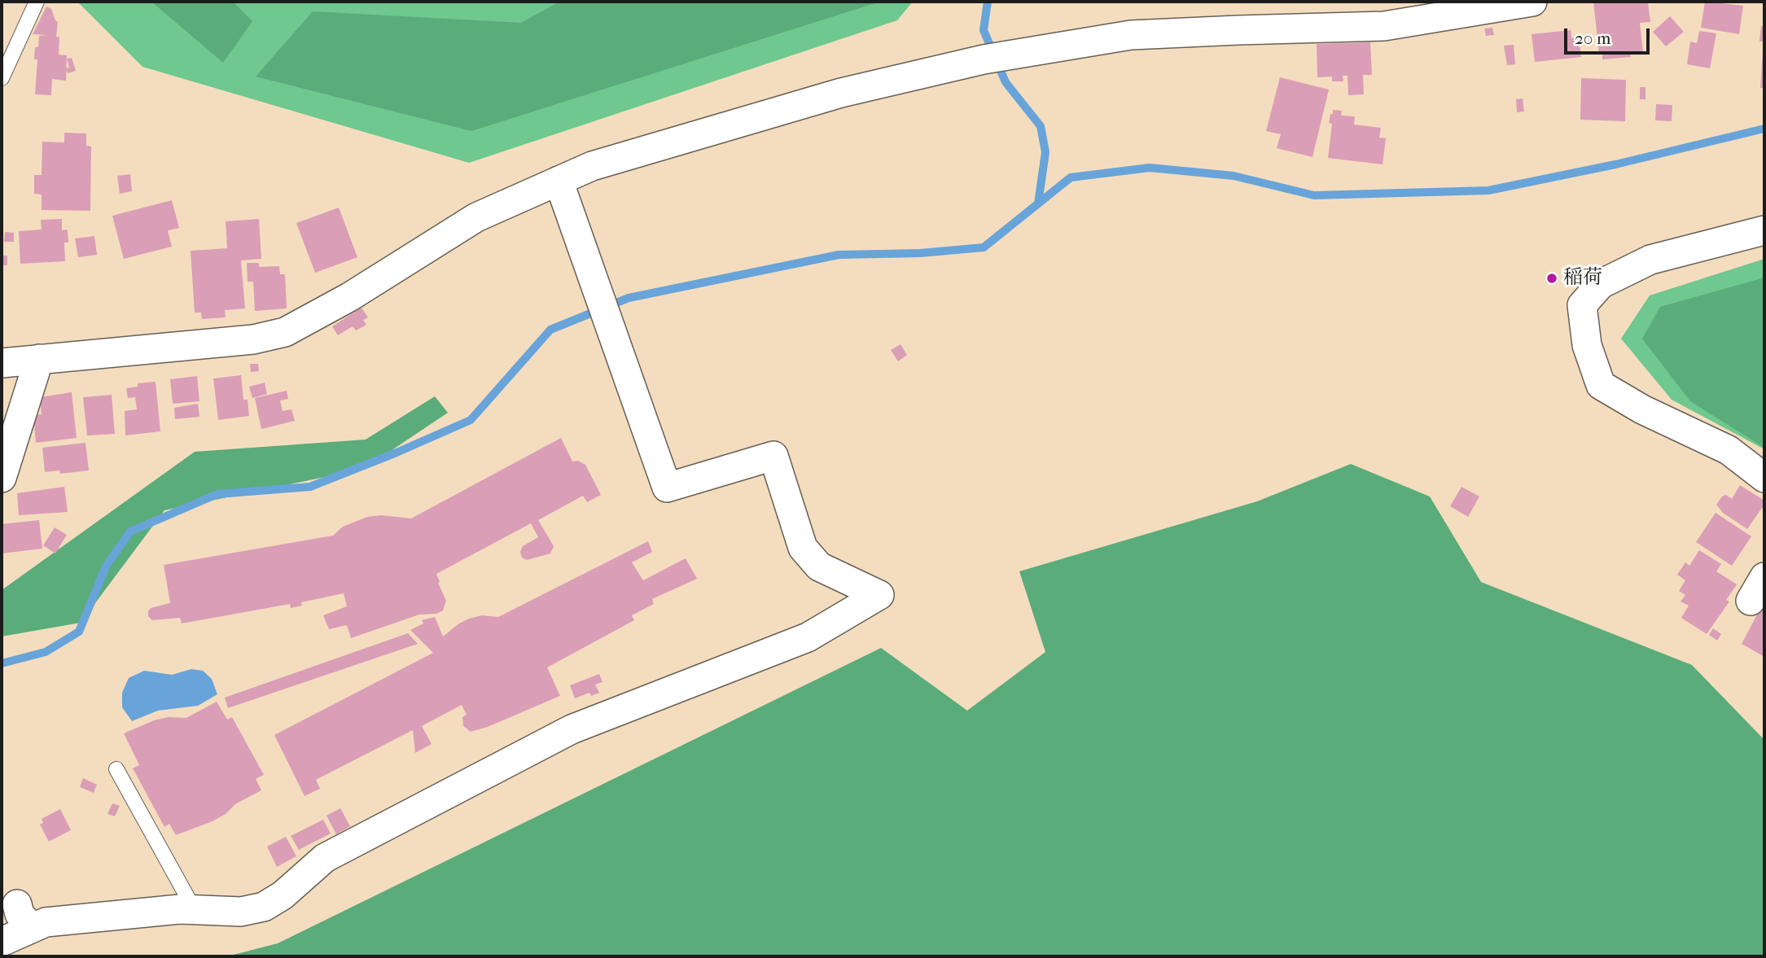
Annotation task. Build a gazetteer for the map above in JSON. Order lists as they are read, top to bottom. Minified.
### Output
{"places":["稲荷"],"scale_bar":"20 m"}
